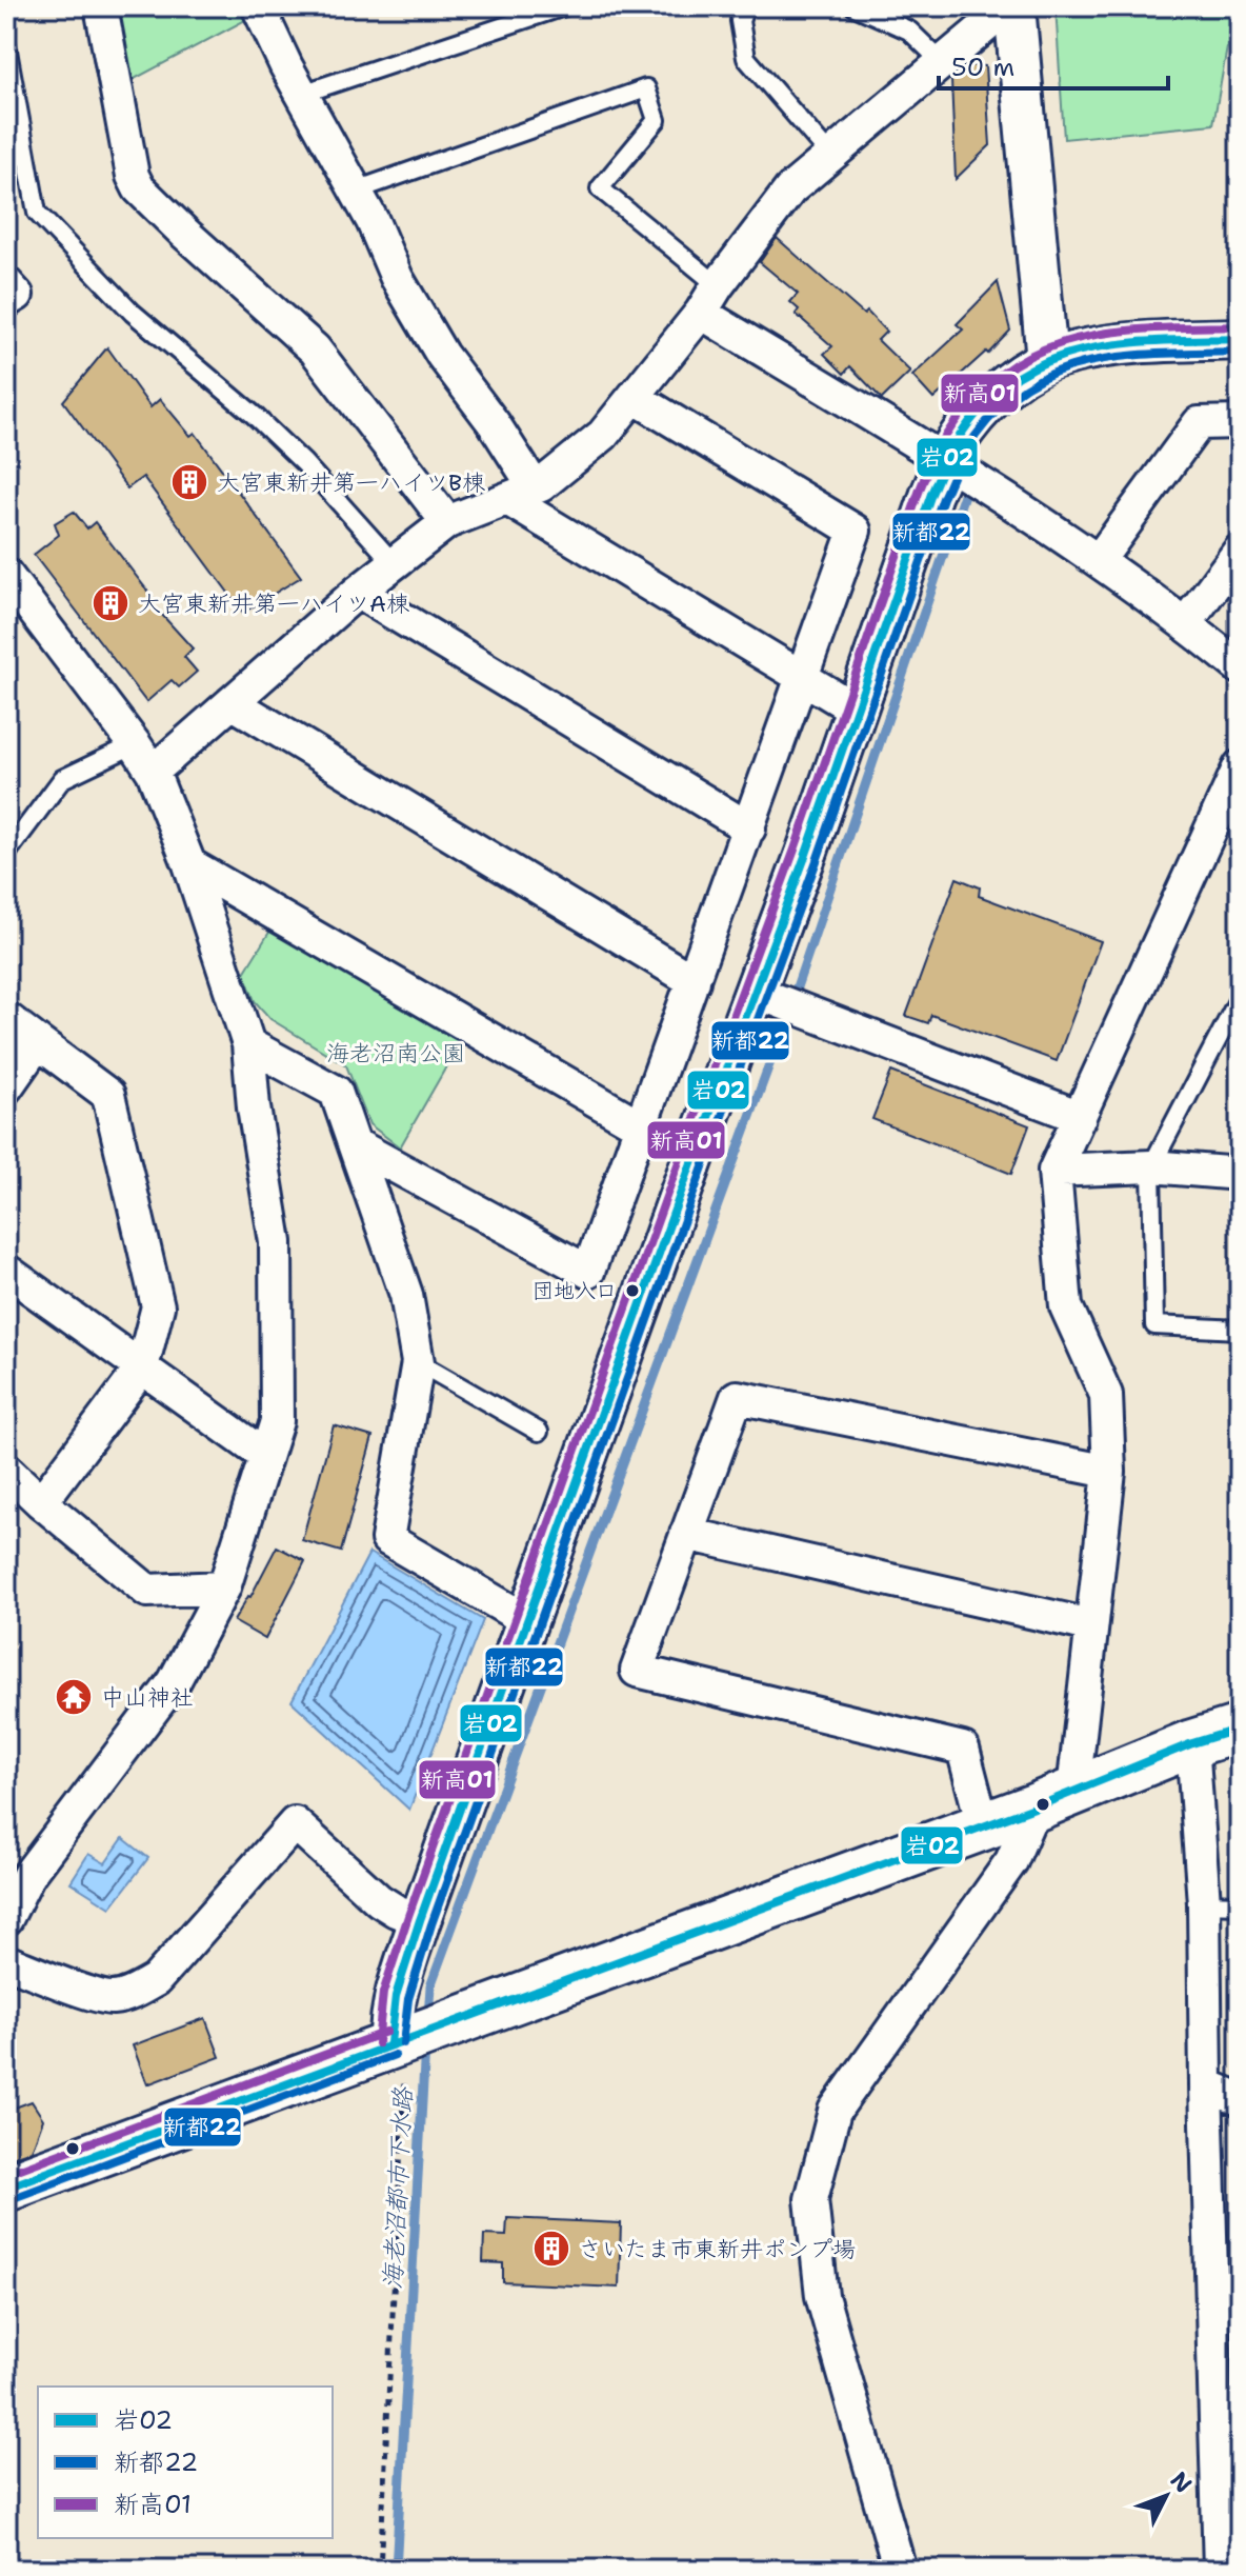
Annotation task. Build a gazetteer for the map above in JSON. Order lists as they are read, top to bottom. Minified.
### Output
{"water":["海老沼都市下水路"],"parks":["海老沼南公園"],"places":{"building":["大宮東新井第一ハイツB棟","大宮東新井第一ハイツA棟","さいたま市東新井ポンプ場"],"other":["団地入口"],"temple":["中山神社"]},"lines":["transit line 新高01","transit line 岩02","transit line 新都22"],"legend":["岩02","新都22","新高01"],"scale_bar":"50 m","north":"top right"}
